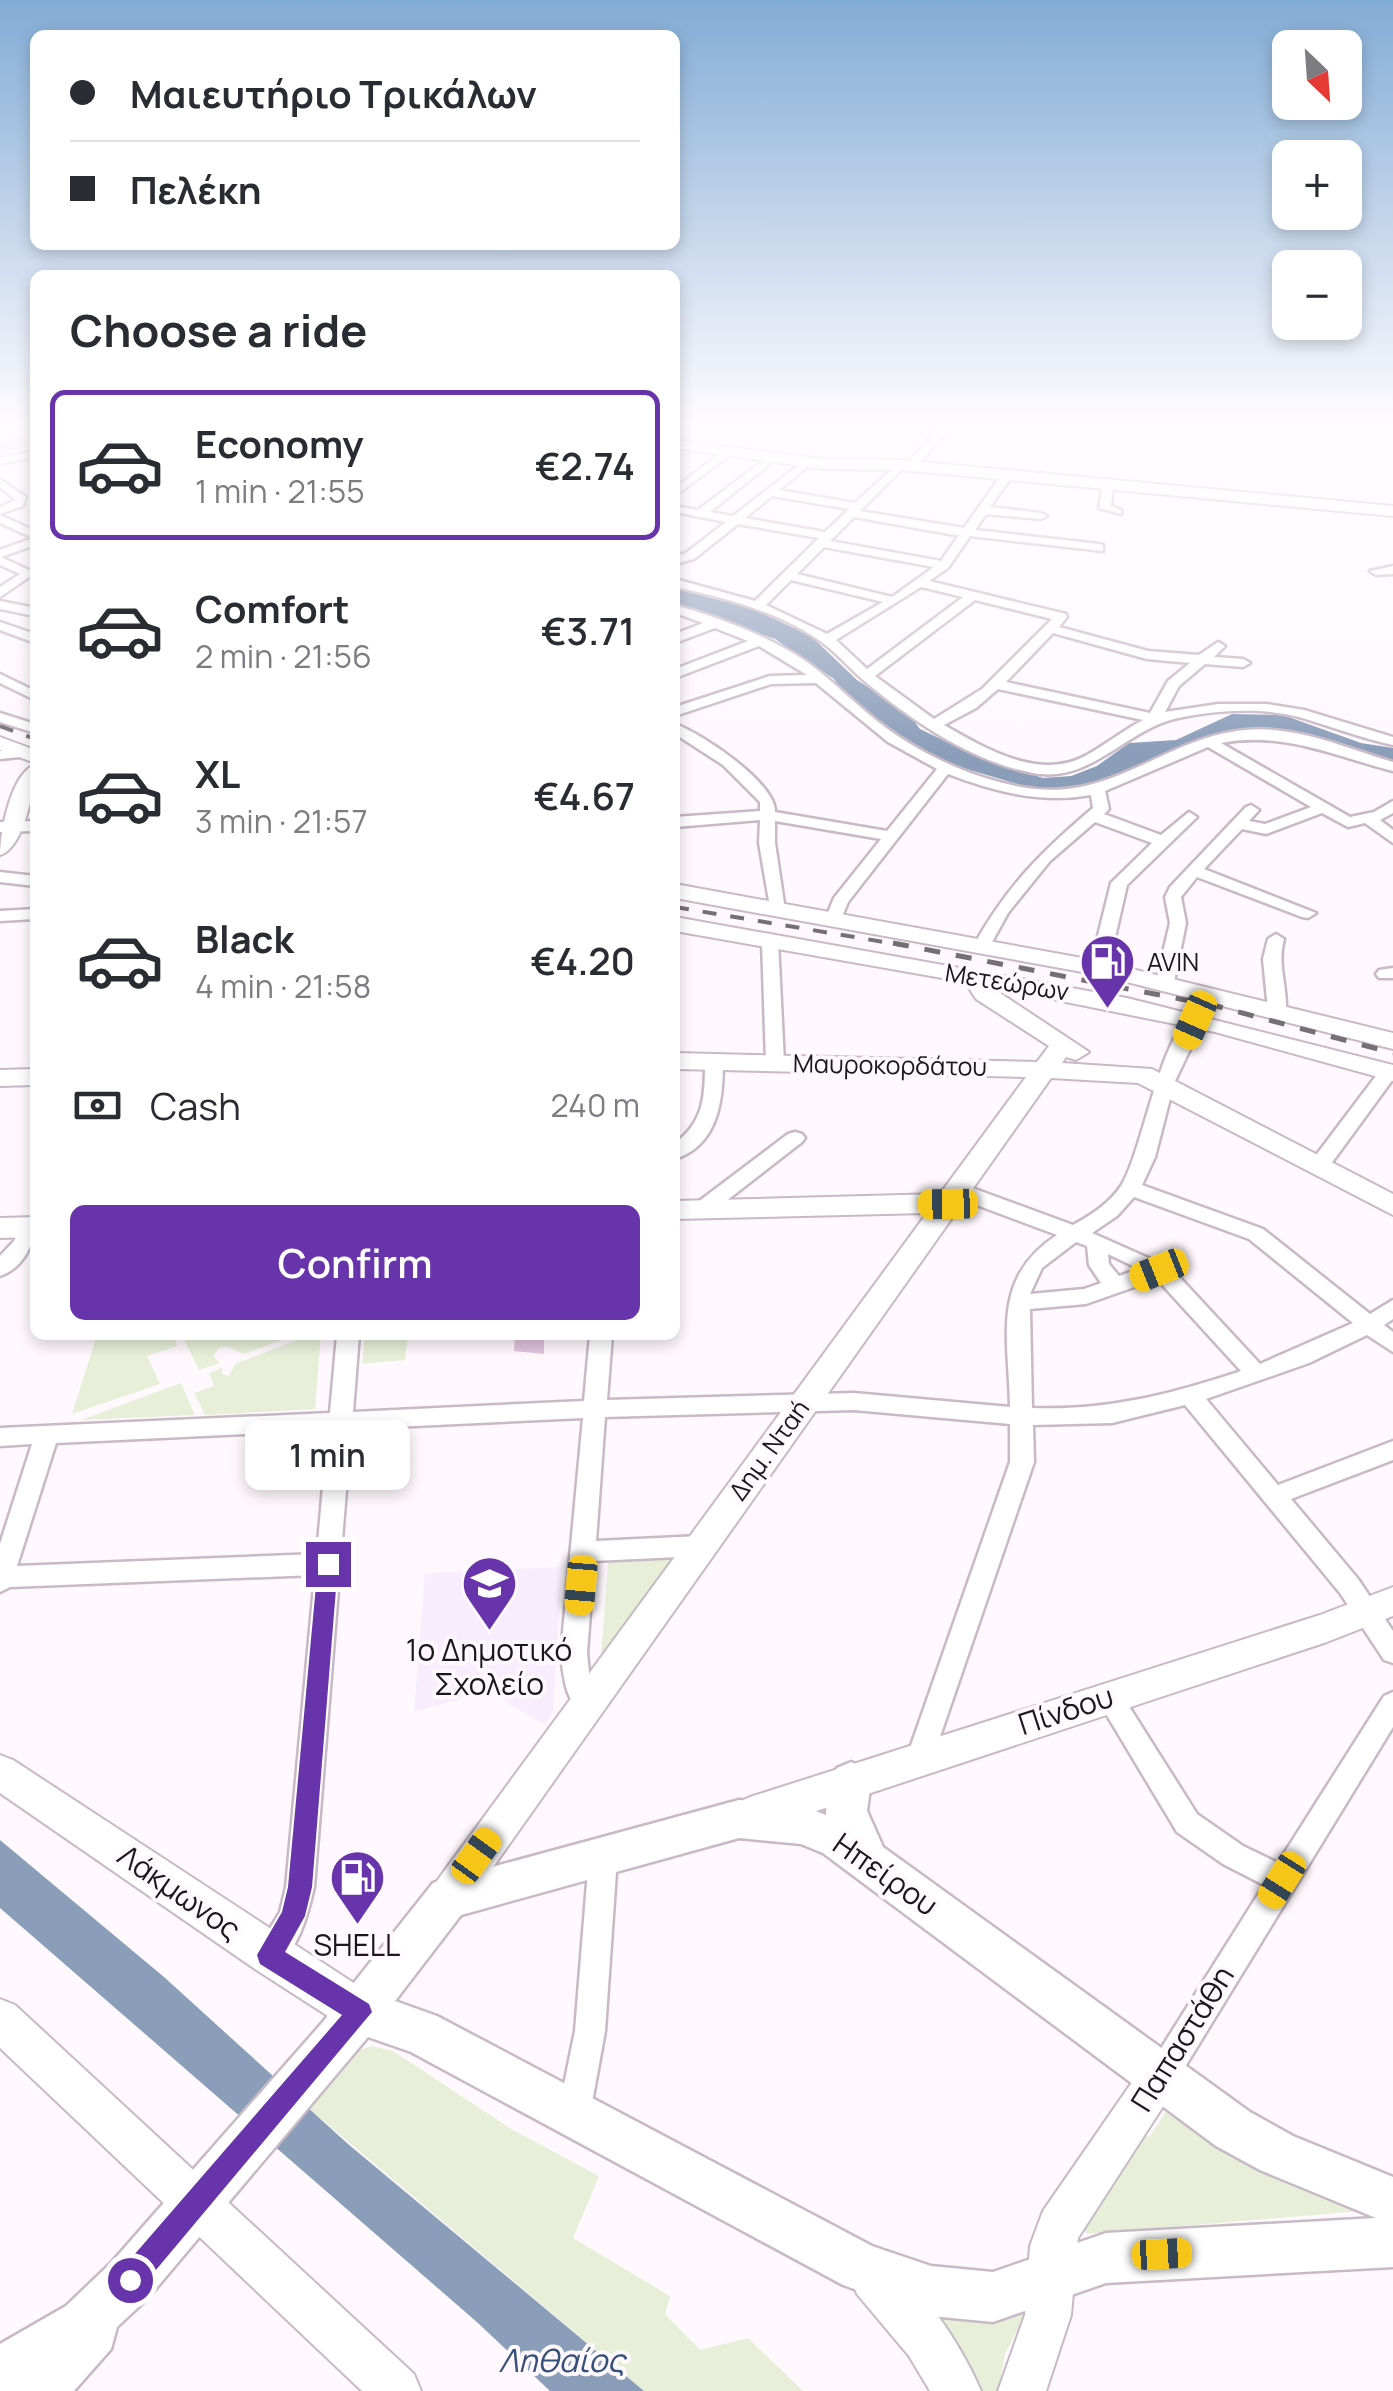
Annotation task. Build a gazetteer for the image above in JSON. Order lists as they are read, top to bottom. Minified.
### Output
{"streets":{"main road":["Ηπείρου"],"street":["Μετεώρων","Μαυροκορδάτου","Δημ. Νταή","Πίνδου","Λάκμωνος","Παπαστάθη"]},"crossings":[["Μαυροκορδάτου","Δημ. Νταή"],["Δημ. Νταή","Ηπείρου"],["Πίνδου","Ηπείρου"],["Ηπείρου","Λάκμωνος"],["Ηπείρου","Παπαστάθη"]],"water":["Ληθαίος"],"places":{"fuel station":["AVIN","SHELL"],"school or university":["1ο Δημοτικό Σχολείο"]},"north":"bottom right","page":{"map_buttons":["+","−"],"banner":["Μαιευτήριο Τρικάλων","Πελέκη"],"heading":"Choose a ride","list":[{"name":"Economy","note":"1 min · 21:55","value":"€2.74"},{"name":"Comfort","note":"2 min · 21:56","value":"€3.71"},{"name":"XL","note":"3 min · 21:57","value":"€4.67"},{"name":"Black","note":"4 min · 21:58","value":"€4.20"}],"pay":["Cash","240 m"],"buttons":"Confirm","bubble":"1 min"}}
